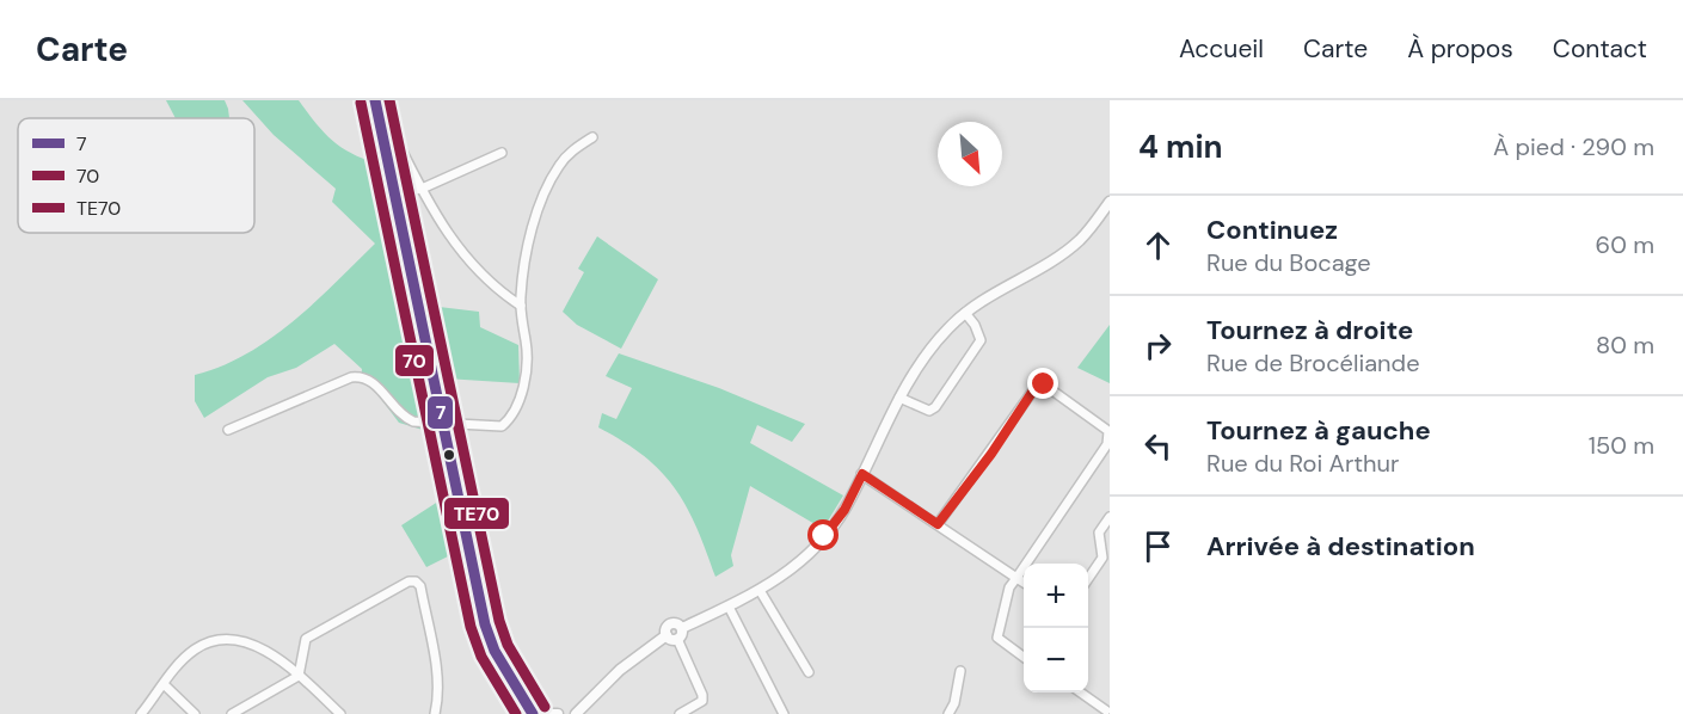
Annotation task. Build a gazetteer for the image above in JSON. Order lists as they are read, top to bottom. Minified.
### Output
{"lines":["transit line 7","transit line TE70","transit line 70"],"legend":["7","70","TE70"],"north":"bottom right","page":{"header":"Carte","nav":["Accueil","Carte","À propos","Contact"],"heading":["4 min","À pied · 290 m"],"list":[["Continuez","Rue du Bocage","60 m"],["Tournez à droite","Rue de Brocéliande","80 m"],["Tournez à gauche","Rue du Roi Arthur","150 m"],"Arrivée à destination"],"map_buttons":["+","−"]}}
